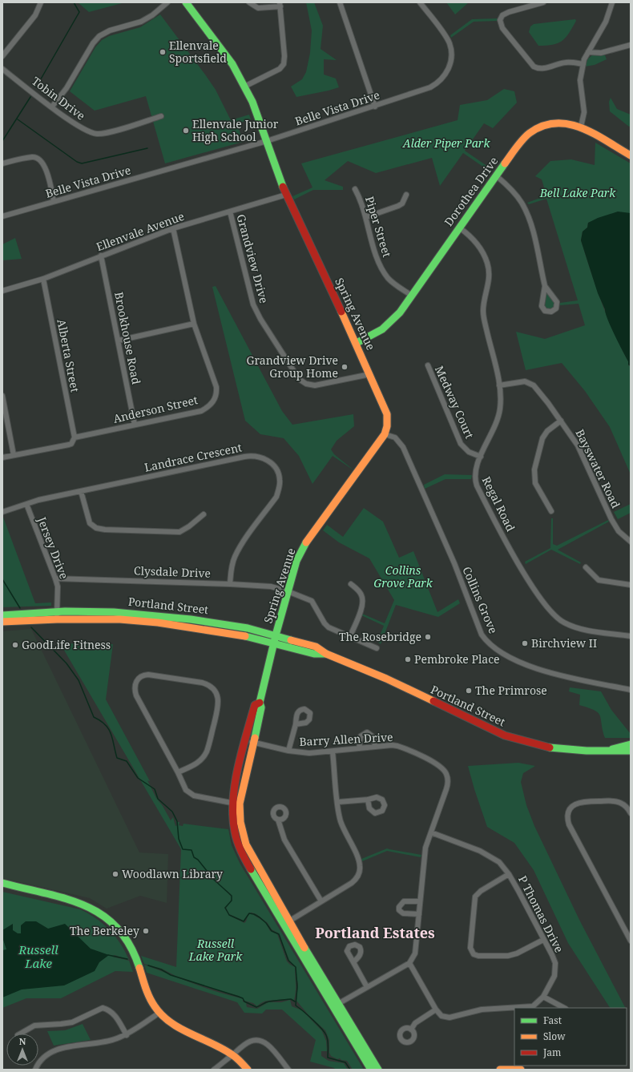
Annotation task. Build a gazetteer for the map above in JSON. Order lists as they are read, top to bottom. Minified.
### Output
{"streets":{"street":["Tobin Drive","Belle Vista Drive","Dorothea Drive","Piper Street","Ellenvale Avenue","Grandview Drive","Spring Avenue","Brookhouse Road","Alberta Street","Medway Court","Anderson Street","Landrace Crescent","Bayswater Road","Regal Road","Jersey Drive","Clysdale Drive","Collins Grove","Portland Street","Barry Allen Drive","P Thomas Drive"]},"crossings":[["Belle Vista Drive","Spring Avenue"],["Dorothea Drive","Piper Street"],["Dorothea Drive","Spring Avenue"],["Dorothea Drive","Regal Road"],["Ellenvale Avenue","Grandview Drive"],["Ellenvale Avenue","Spring Avenue"],["Ellenvale Avenue","Brookhouse Road"],["Ellenvale Avenue","Alberta Street"],["Ellenvale Avenue","Anderson Street"],["Grandview Drive","Spring Avenue"],["Spring Avenue","Clysdale Drive"],["Spring Avenue","Collins Grove"],["Spring Avenue","Portland Street"],["Spring Avenue","Barry Allen Drive"],["Brookhouse Road","Anderson Street"],["Alberta Street","Anderson Street"],["Medway Court","Regal Road"],["Landrace Crescent","Jersey Drive"],["Landrace Crescent","Clysdale Drive"],["Bayswater Road","Regal Road"],["Jersey Drive","Clysdale Drive"],["Jersey Drive","Portland Street"],["Barry Allen Drive","P Thomas Drive"]],"districts":["Portland Estates"],"water":["Russell Lake"],"parks":["Alder Piper Park","Bell Lake Park","Collins Grove Park","Russell Lake Park"],"places":["Ellenvale Sportsfield","Ellenvale Junior High School","Grandview Drive Group Home","The Rosebridge","Birchview II","GoodLife Fitness","Pembroke Place","The Primrose","Woodlawn Library","The Berkeley"],"legend":["Fast","Slow","Jam"],"north":"top"}
